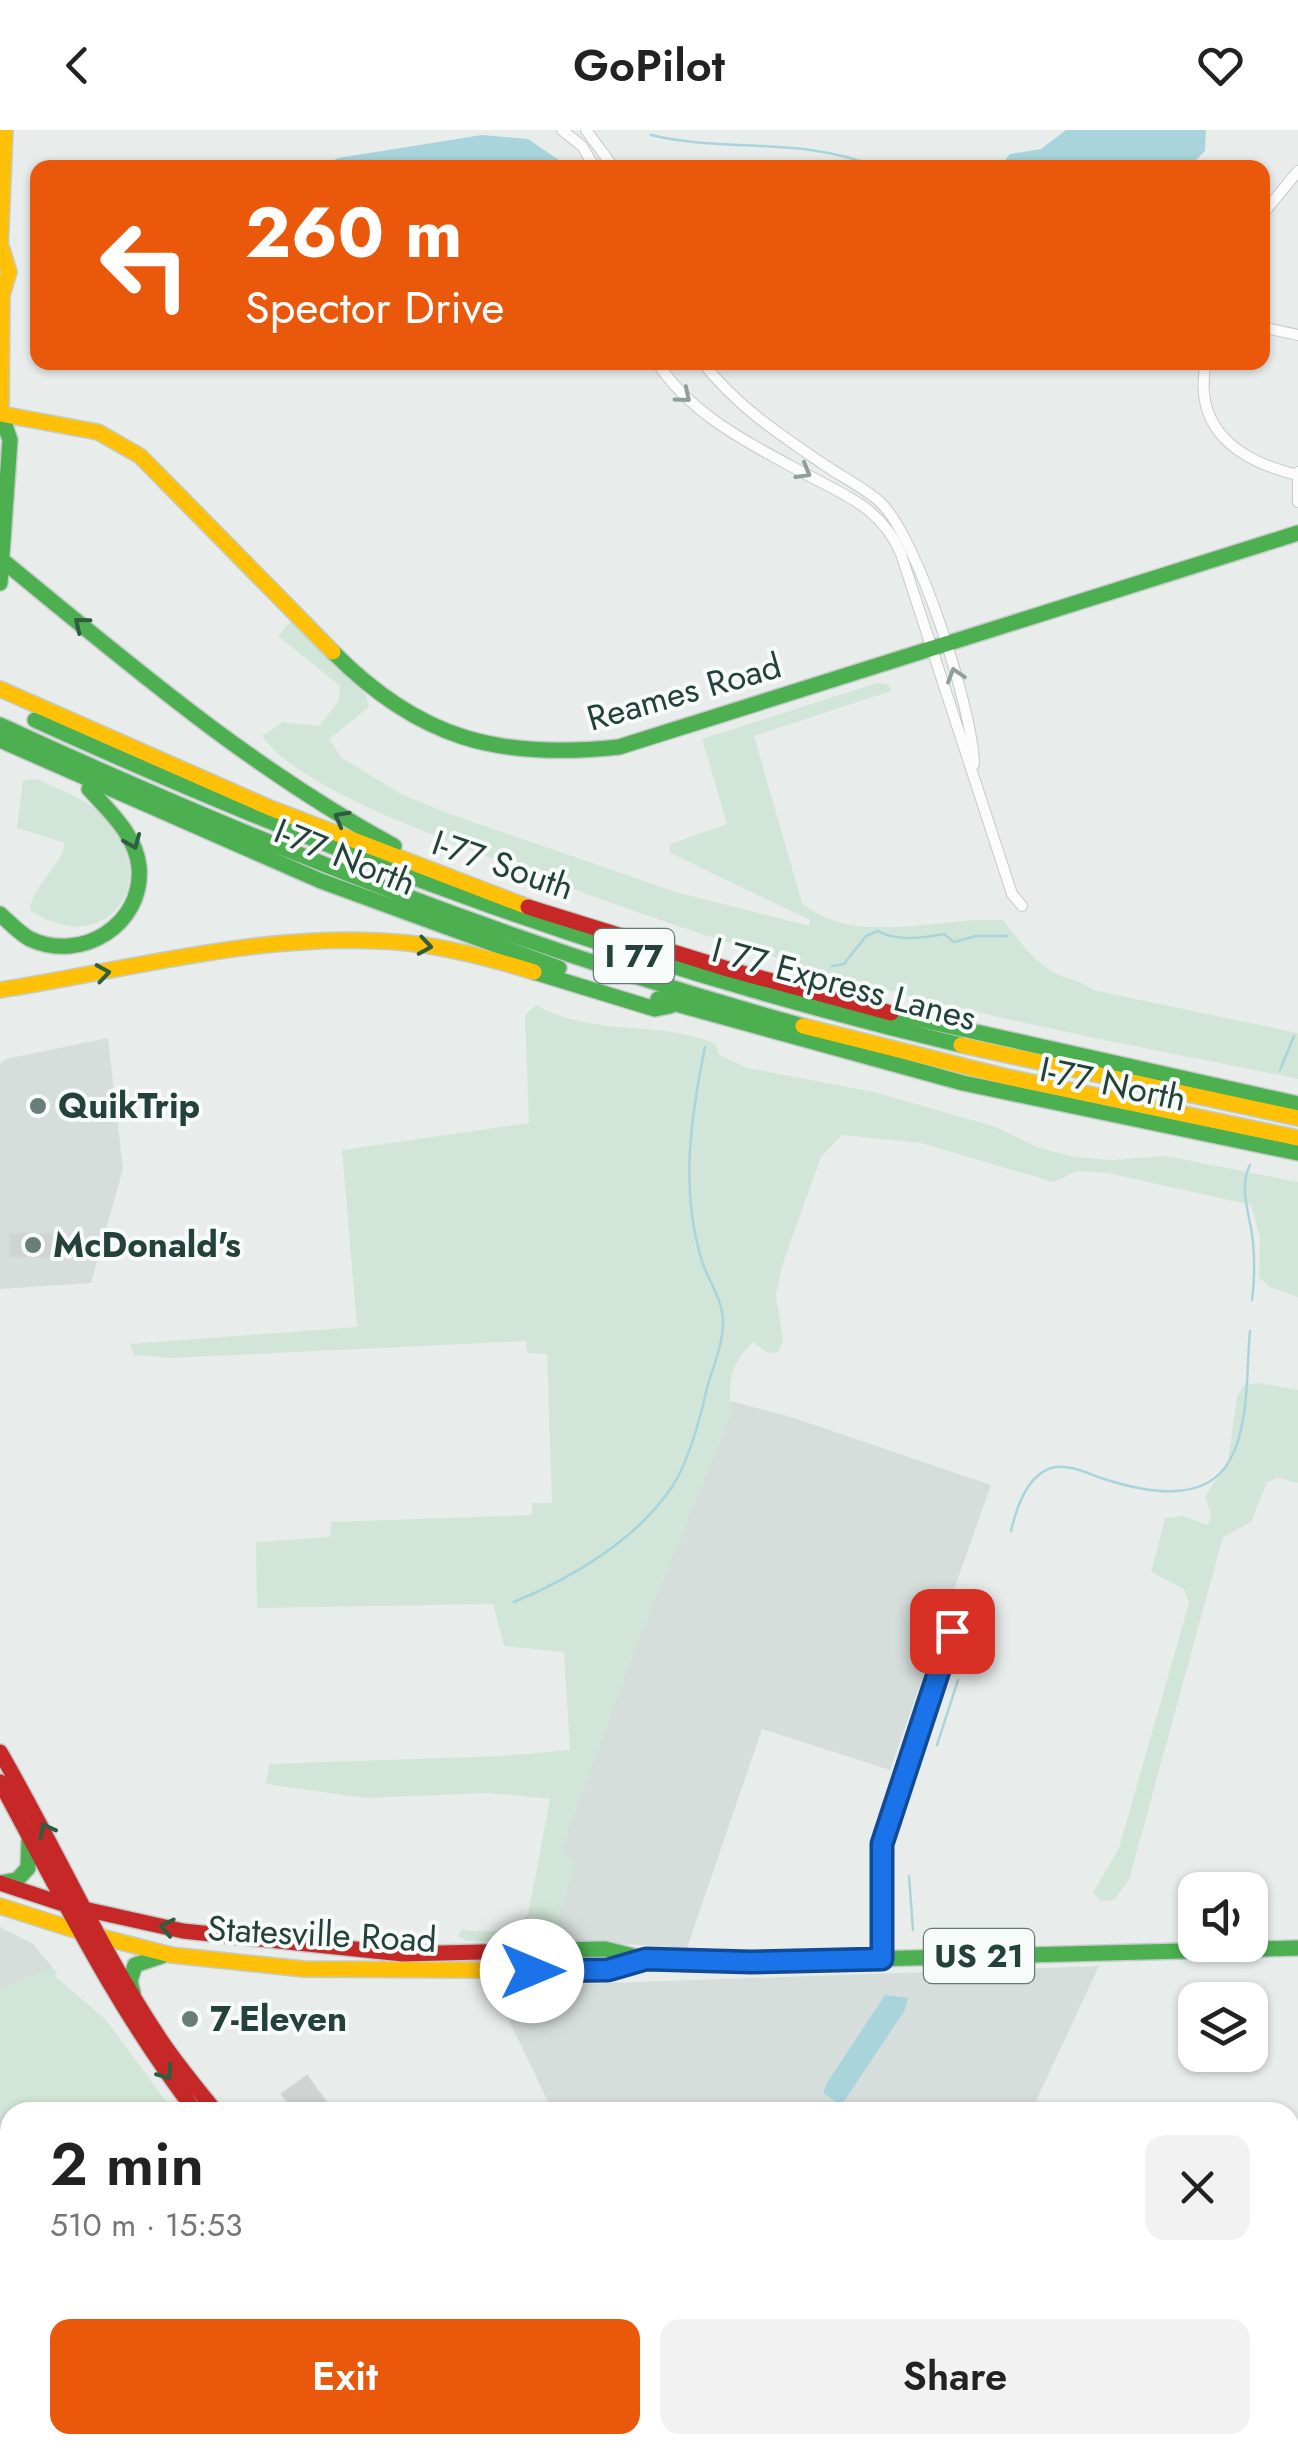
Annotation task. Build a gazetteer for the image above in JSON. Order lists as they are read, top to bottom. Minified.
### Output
{"streets":{"main road":["Reames Road","I-77 North","I-77 South","I 77","I 77 Express Lanes","Statesville Road","US 21"]},"places":["QuikTrip","McDonald's","7-Eleven"],"page":{"header":"GoPilot","turn":["260 m","Spector Drive"],"heading":["2 min","510 m · 15:53"],"buttons":["Exit","Share"]}}
